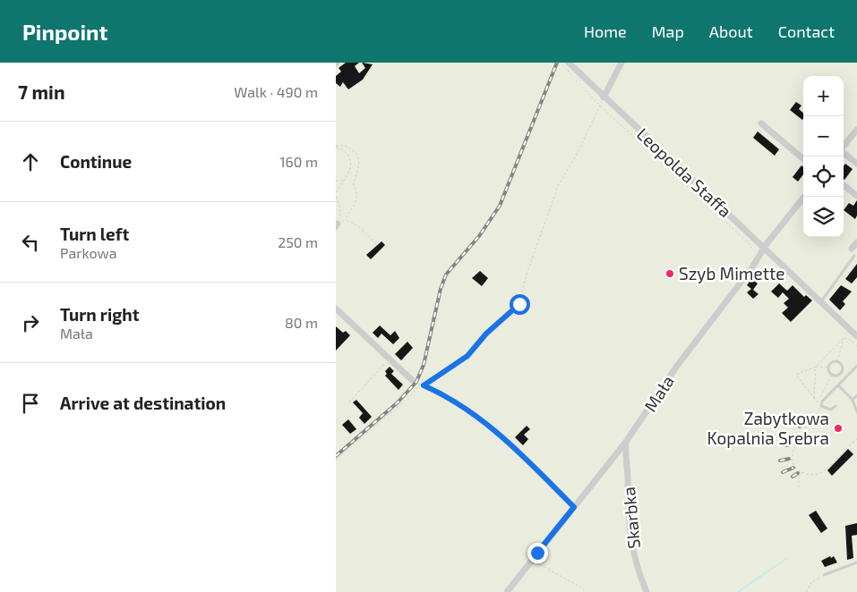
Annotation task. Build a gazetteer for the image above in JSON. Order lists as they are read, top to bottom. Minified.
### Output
{"streets":{"street":["Leopolda Staffa","Mała","Skarbka"]},"crossings":[["Leopolda Staffa","Mała"],["Mała","Skarbka"]],"places":["Szyb Mimette","Zabytkowa Kopalnia Srebra"],"page":{"header":"Pinpoint","nav":["Home","Map","About","Contact"],"heading":["7 min","Walk · 490 m"],"map_buttons":["+","−"],"list":[["Continue","160 m"],["Turn left","Parkowa","250 m"],["Turn right","Mała","80 m"],"Arrive at destination"]}}
